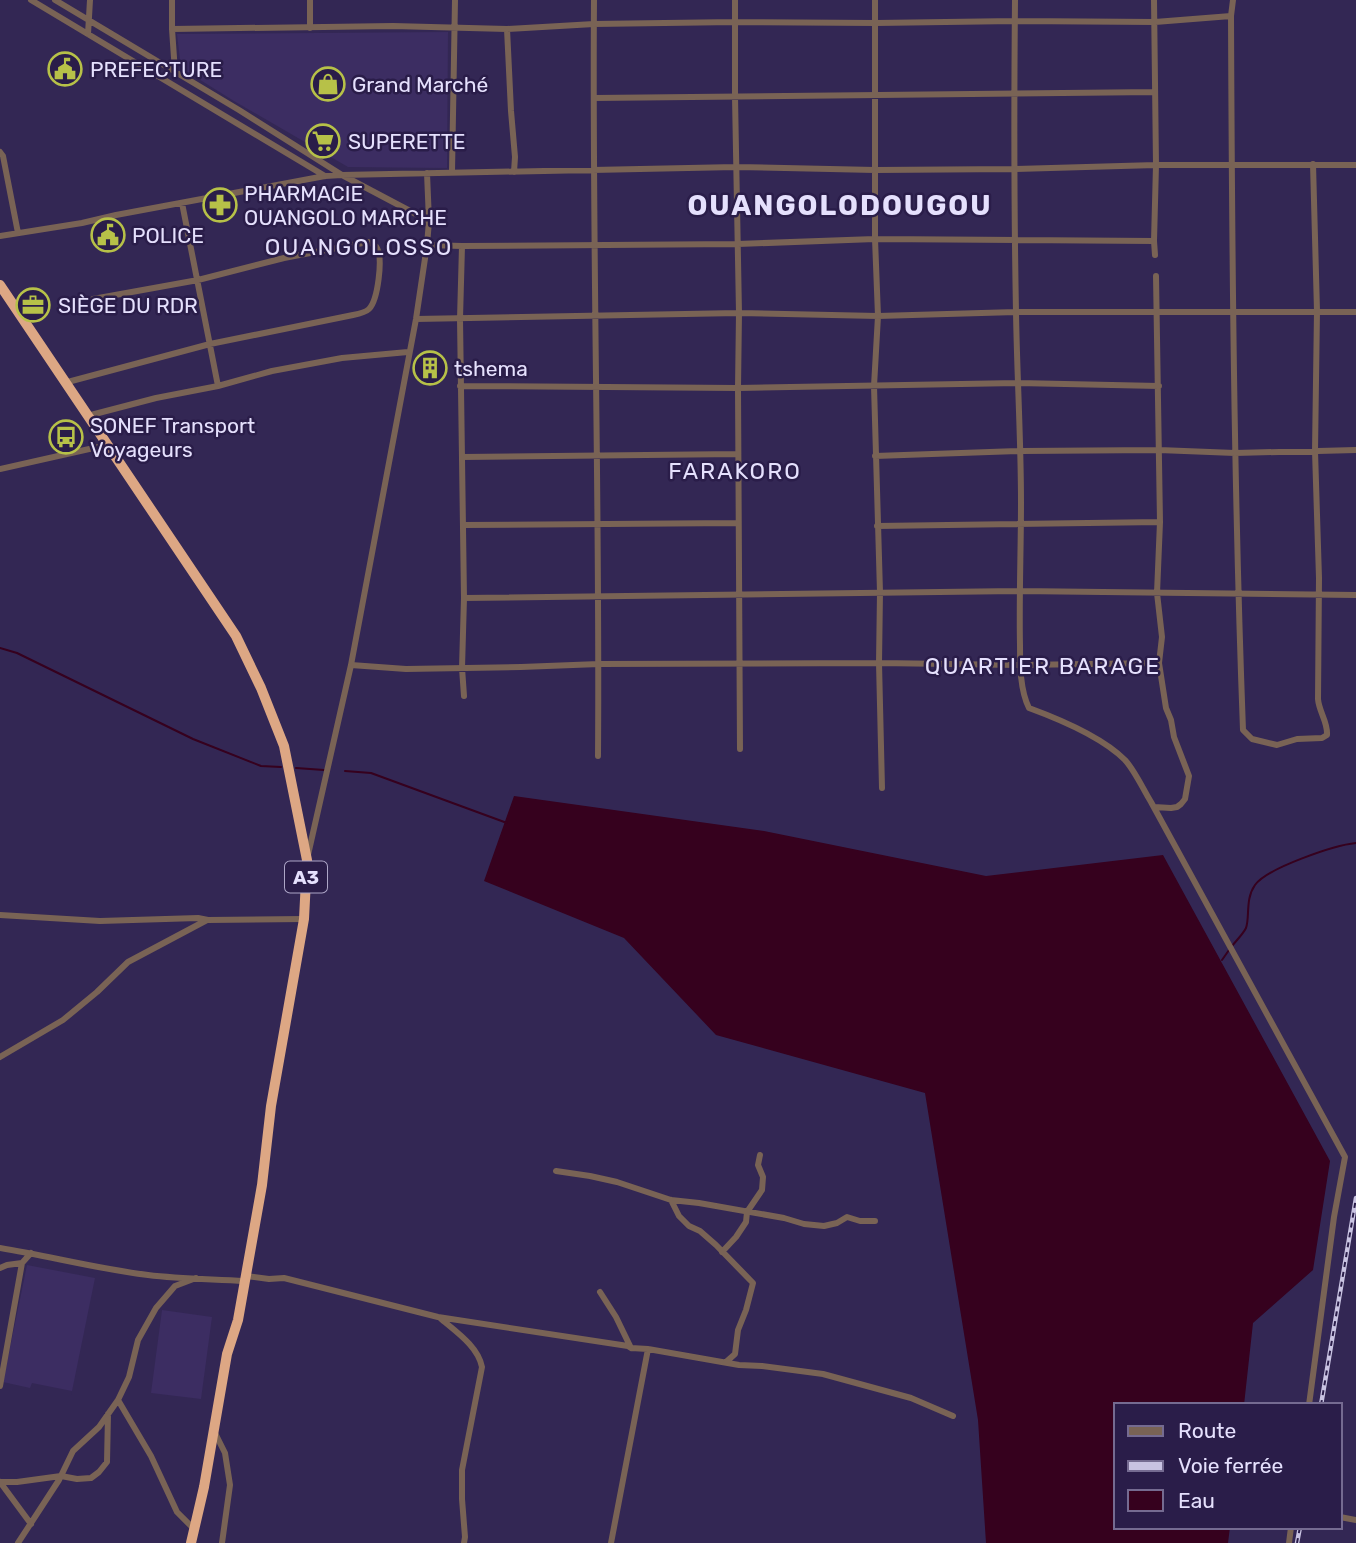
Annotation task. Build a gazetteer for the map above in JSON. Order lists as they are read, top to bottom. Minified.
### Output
{"streets":{"highway":["A3"]},"districts":["OUANGOLODOUGOU","OUANGOLOSSO","FARAKORO","QUARTIER BARAGE"],"places":{"public building":["PREFECTURE","POLICE"],"shop":["Grand Marché"],"supermarket":["SUPERETTE"],"pharmacy":["PHARMACIE OUANGOLO MARCHE"],"office":["SIÈGE DU RDR"],"building":["tshema"],"bus stop":["SONEF Transport Voyageurs"]},"legend":["Route","Voie ferrée","Eau"]}
